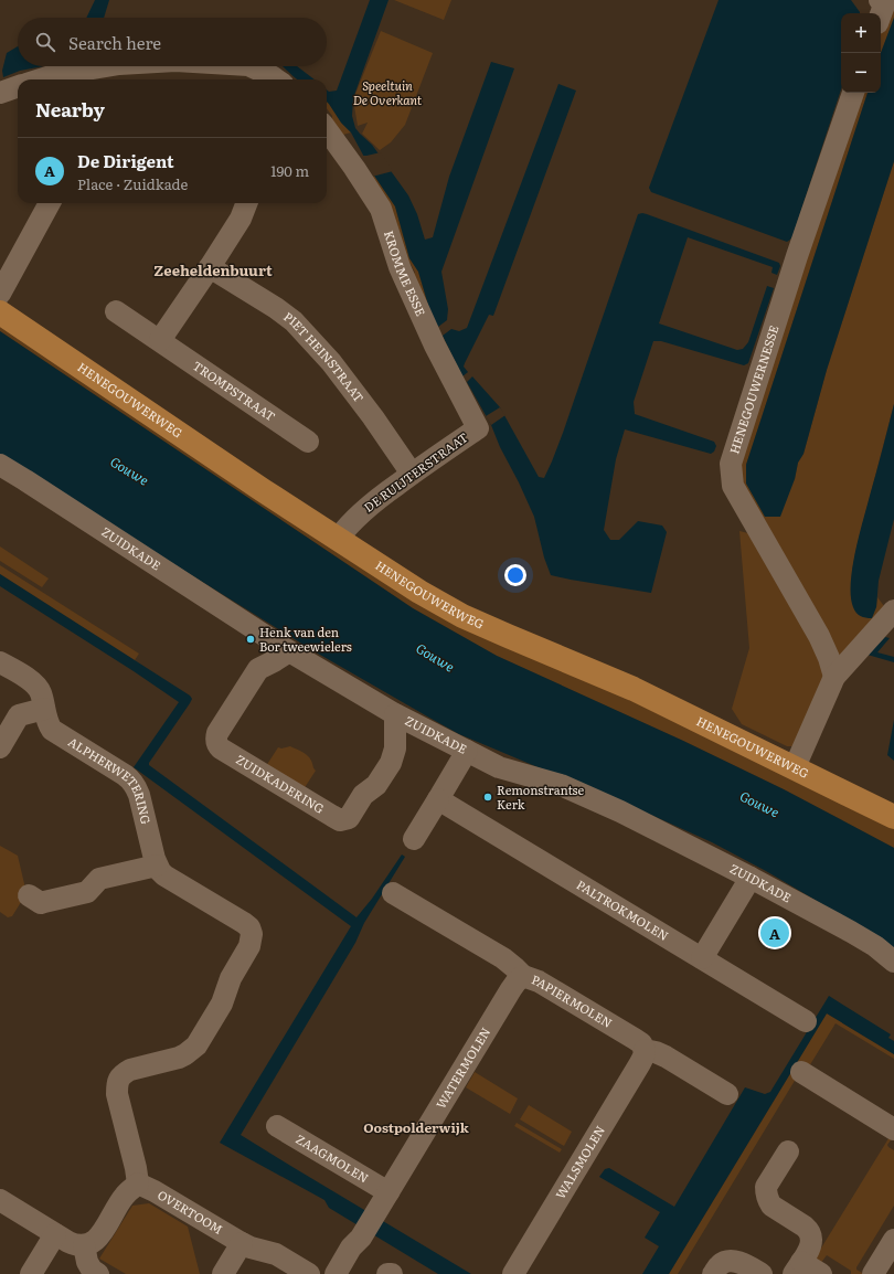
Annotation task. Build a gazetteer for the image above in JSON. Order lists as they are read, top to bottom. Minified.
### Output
{"streets":{"main road":["HENEGOUWERWEG"],"street":["KROMME ESSE","PIET HEINSTRAAT","HENEGOUWERNESSE","TROMPSTRAAT","DE RUIJTERSTRAAT","ZUIDKADE","ALPHERWETERING","ZUIDKADERING","PALTROKMOLEN","PAPIERMOLEN","WATERMOLEN","ZAAGMOLEN","WALSMOLEN","OVERTOOM"]},"crossings":[["KROMME ESSE","DE RUIJTERSTRAAT"],["PIET HEINSTRAAT","DE RUIJTERSTRAAT"],["HENEGOUWERWEG","DE RUIJTERSTRAAT"],["ZUIDKADE","ZUIDKADERING"],["PAPIERMOLEN","WATERMOLEN"],["PAPIERMOLEN","WALSMOLEN"],["WATERMOLEN","ZAAGMOLEN"]],"districts":["Zeeheldenbuurt","Oostpolderwijk"],"water":["Gouwe"],"parks":["Speeltuin De Overkant"],"places":["Henk van den Bor tweewielers","Remonstrantse Kerk"],"page":{"map_buttons":["+","−"],"search":"Search here","heading":"Nearby","list":[{"mark":"A","name":"De Dirigent","note":"Place · Zuidkade","value":"190 m"}],"pins":"A"}}
